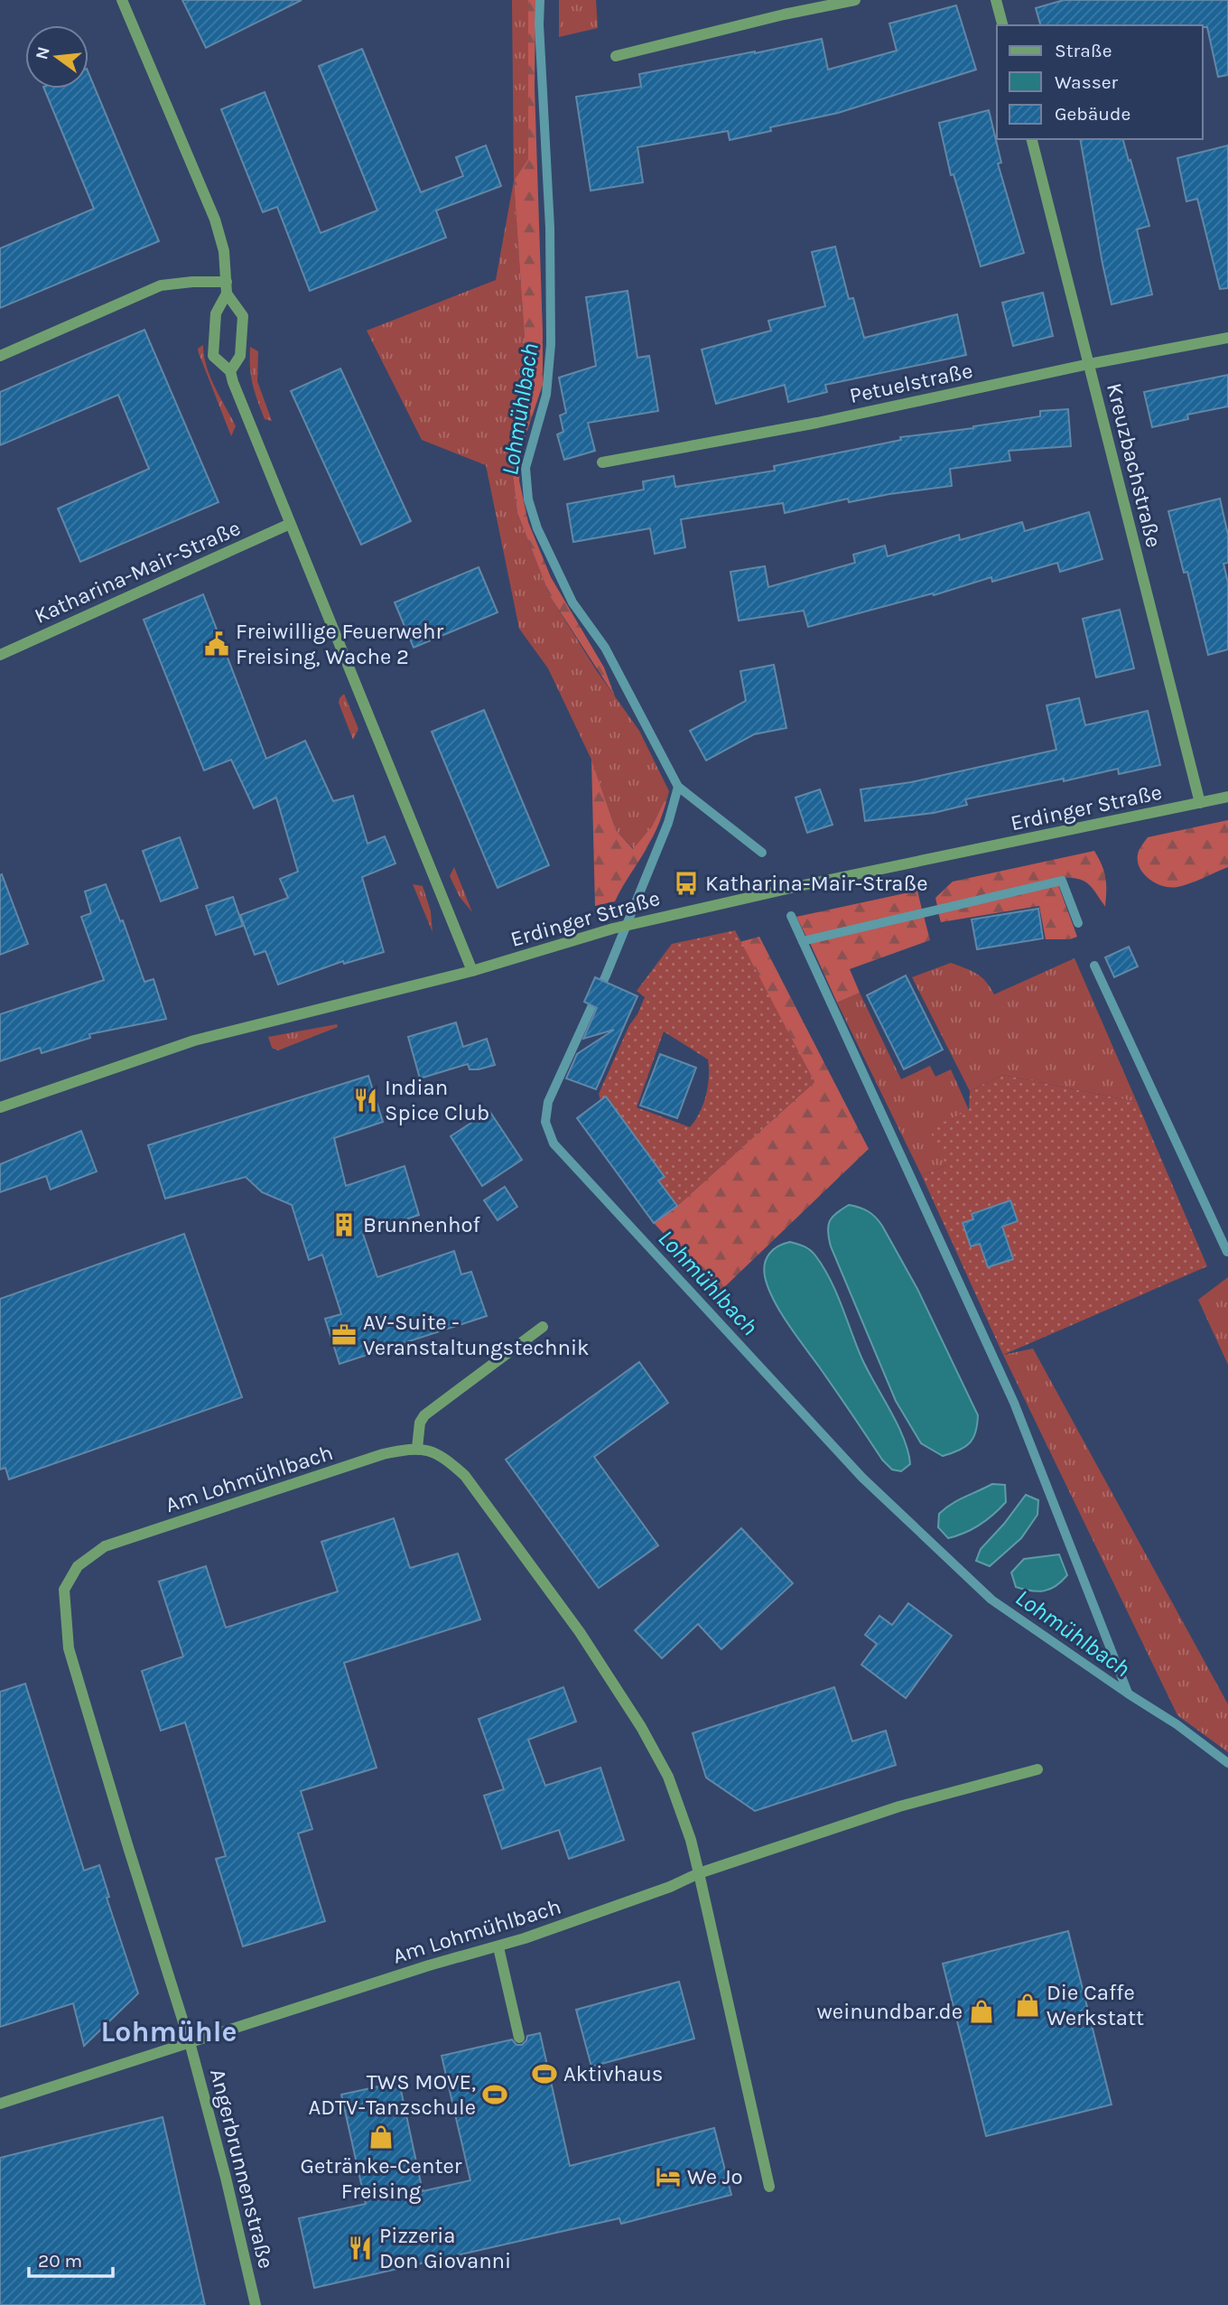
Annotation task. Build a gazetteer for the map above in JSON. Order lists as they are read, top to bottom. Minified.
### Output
{"streets":{"street":["Petuelstraße","Kreuzbachstraße","Katharina-Mair-Straße","Erdinger Straße","Am Lohmühlbach","Angerbrunnenstraße"]},"crossings":[["Petuelstraße","Kreuzbachstraße"],["Kreuzbachstraße","Erdinger Straße"],["Am Lohmühlbach","Angerbrunnenstraße"]],"districts":["Lohmühle"],"water":["Lohmühlbach"],"places":{"public building":["Freiwillige Feuerwehr Freising, Wache 2"],"bus stop":["Katharina-Mair-Straße"],"restaurant":["Indian Spice Club","Pizzeria Don Giovanni"],"building":["Brunnenhof"],"office":["AV-Suite - Veranstaltungstechnik"],"shop":["Die Caffe Werkstatt","weinundbar.de","Getränke-Center Freising"],"sports":["Aktivhaus","TWS MOVE, ADTV-Tanzschule"],"hotel":["We Jo"]},"legend":["Straße","Wasser","Gebäude"],"scale_bar":"20 m","north":"left"}
